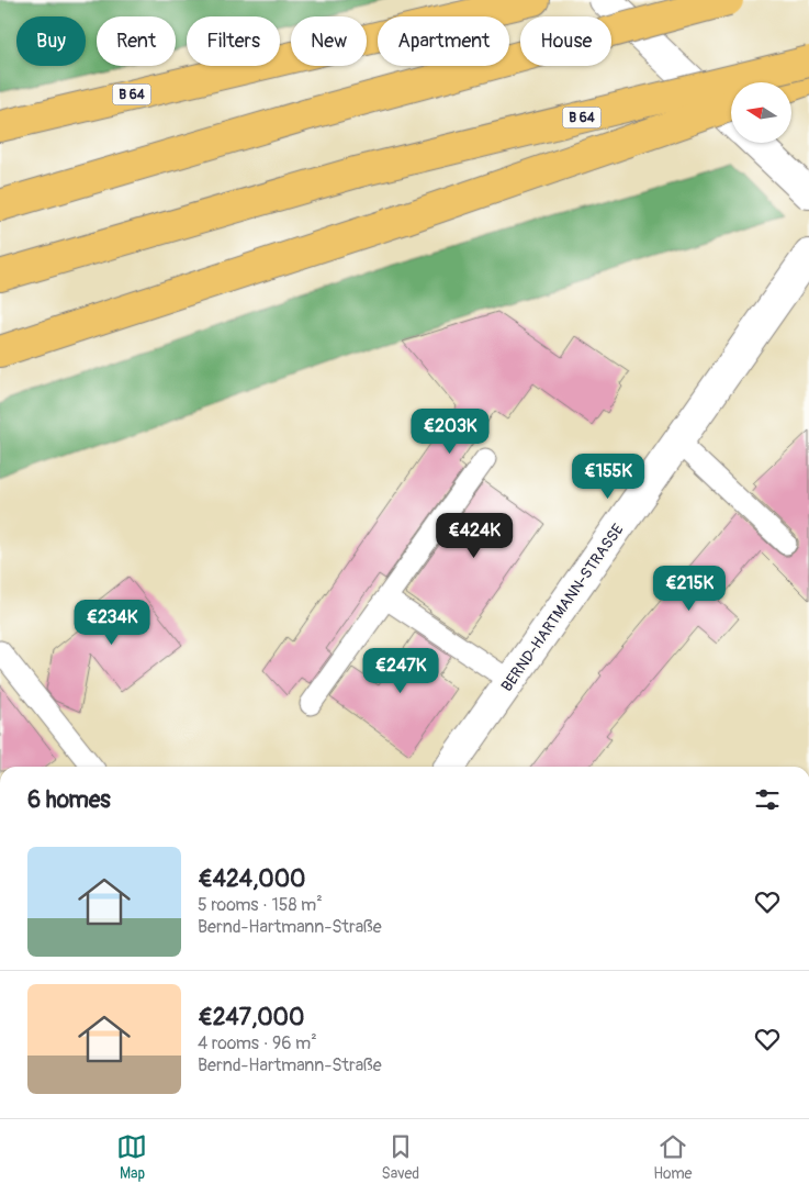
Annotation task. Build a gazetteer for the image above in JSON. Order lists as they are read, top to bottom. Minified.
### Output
{"streets":{"highway":["B 64"],"street":["BERND-HARTMANN-STRASSE"]},"north":"left","page":{"chip":["Buy","Rent","Filters","New","Apartment","House"],"price":["€203K","€155K","€424K","€215K","€234K","€247K"],"heading":"6 homes","list":[{"name":"€424,000","note":"5 rooms · 158 m² · Bernd-Hartmann-Straße"},{"name":"€247,000","note":"4 rooms · 96 m² · Bernd-Hartmann-Straße"}],"tabs":["Map","Saved","Home"]}}
